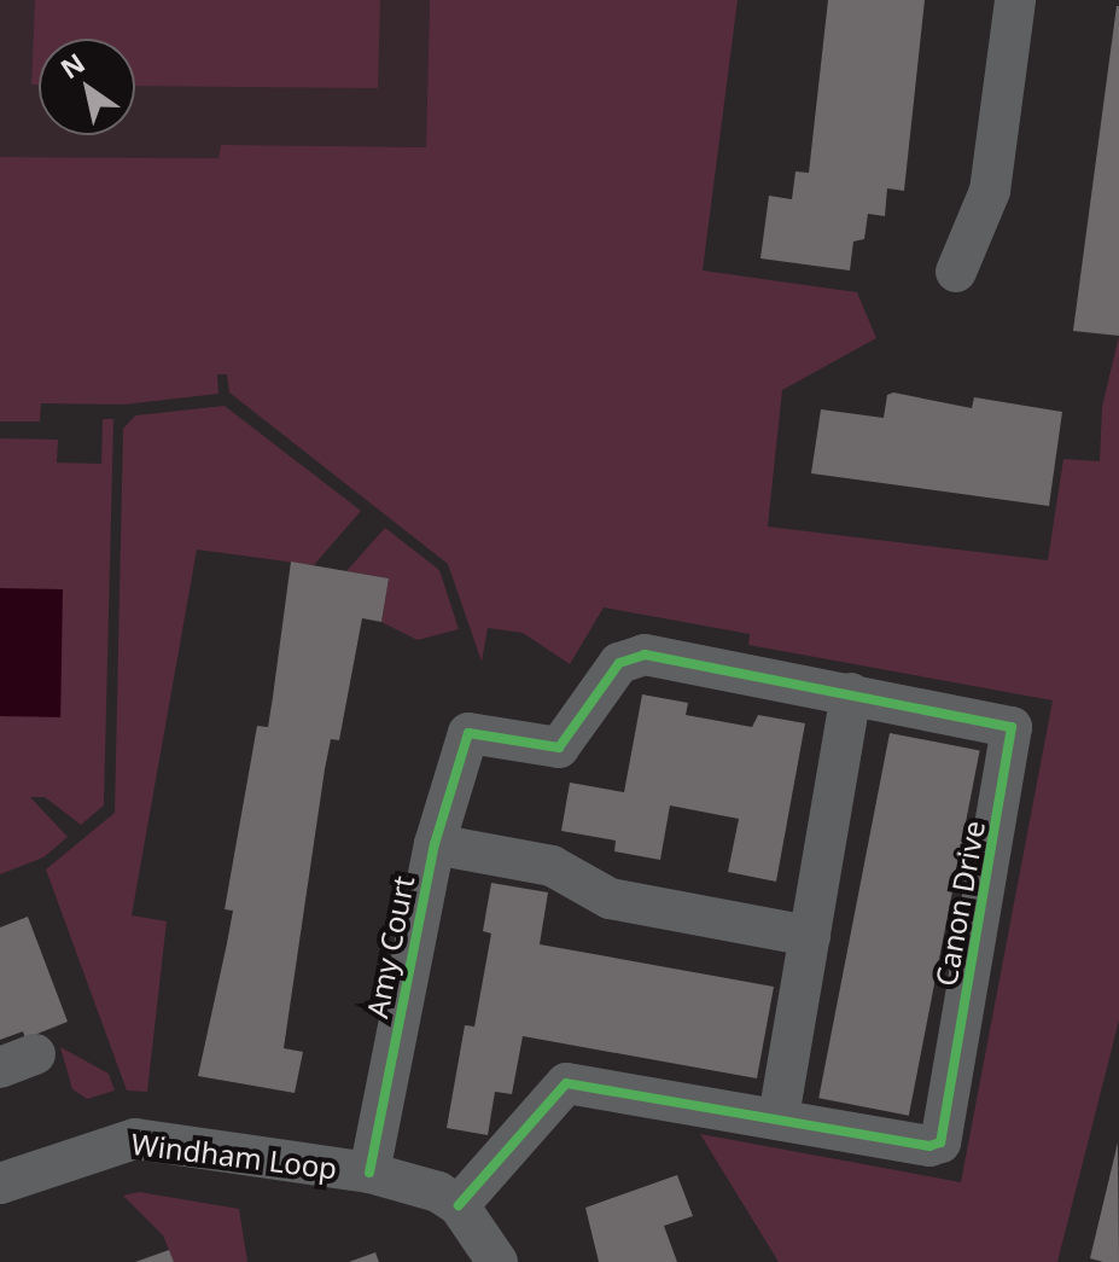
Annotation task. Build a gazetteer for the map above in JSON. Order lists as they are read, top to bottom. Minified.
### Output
{"streets":{"street":["Canon Drive","Amy Court","Windham Loop"]},"crossings":[["Canon Drive","Amy Court"],["Canon Drive","Windham Loop"],["Amy Court","Windham Loop"]],"north":"top left"}
